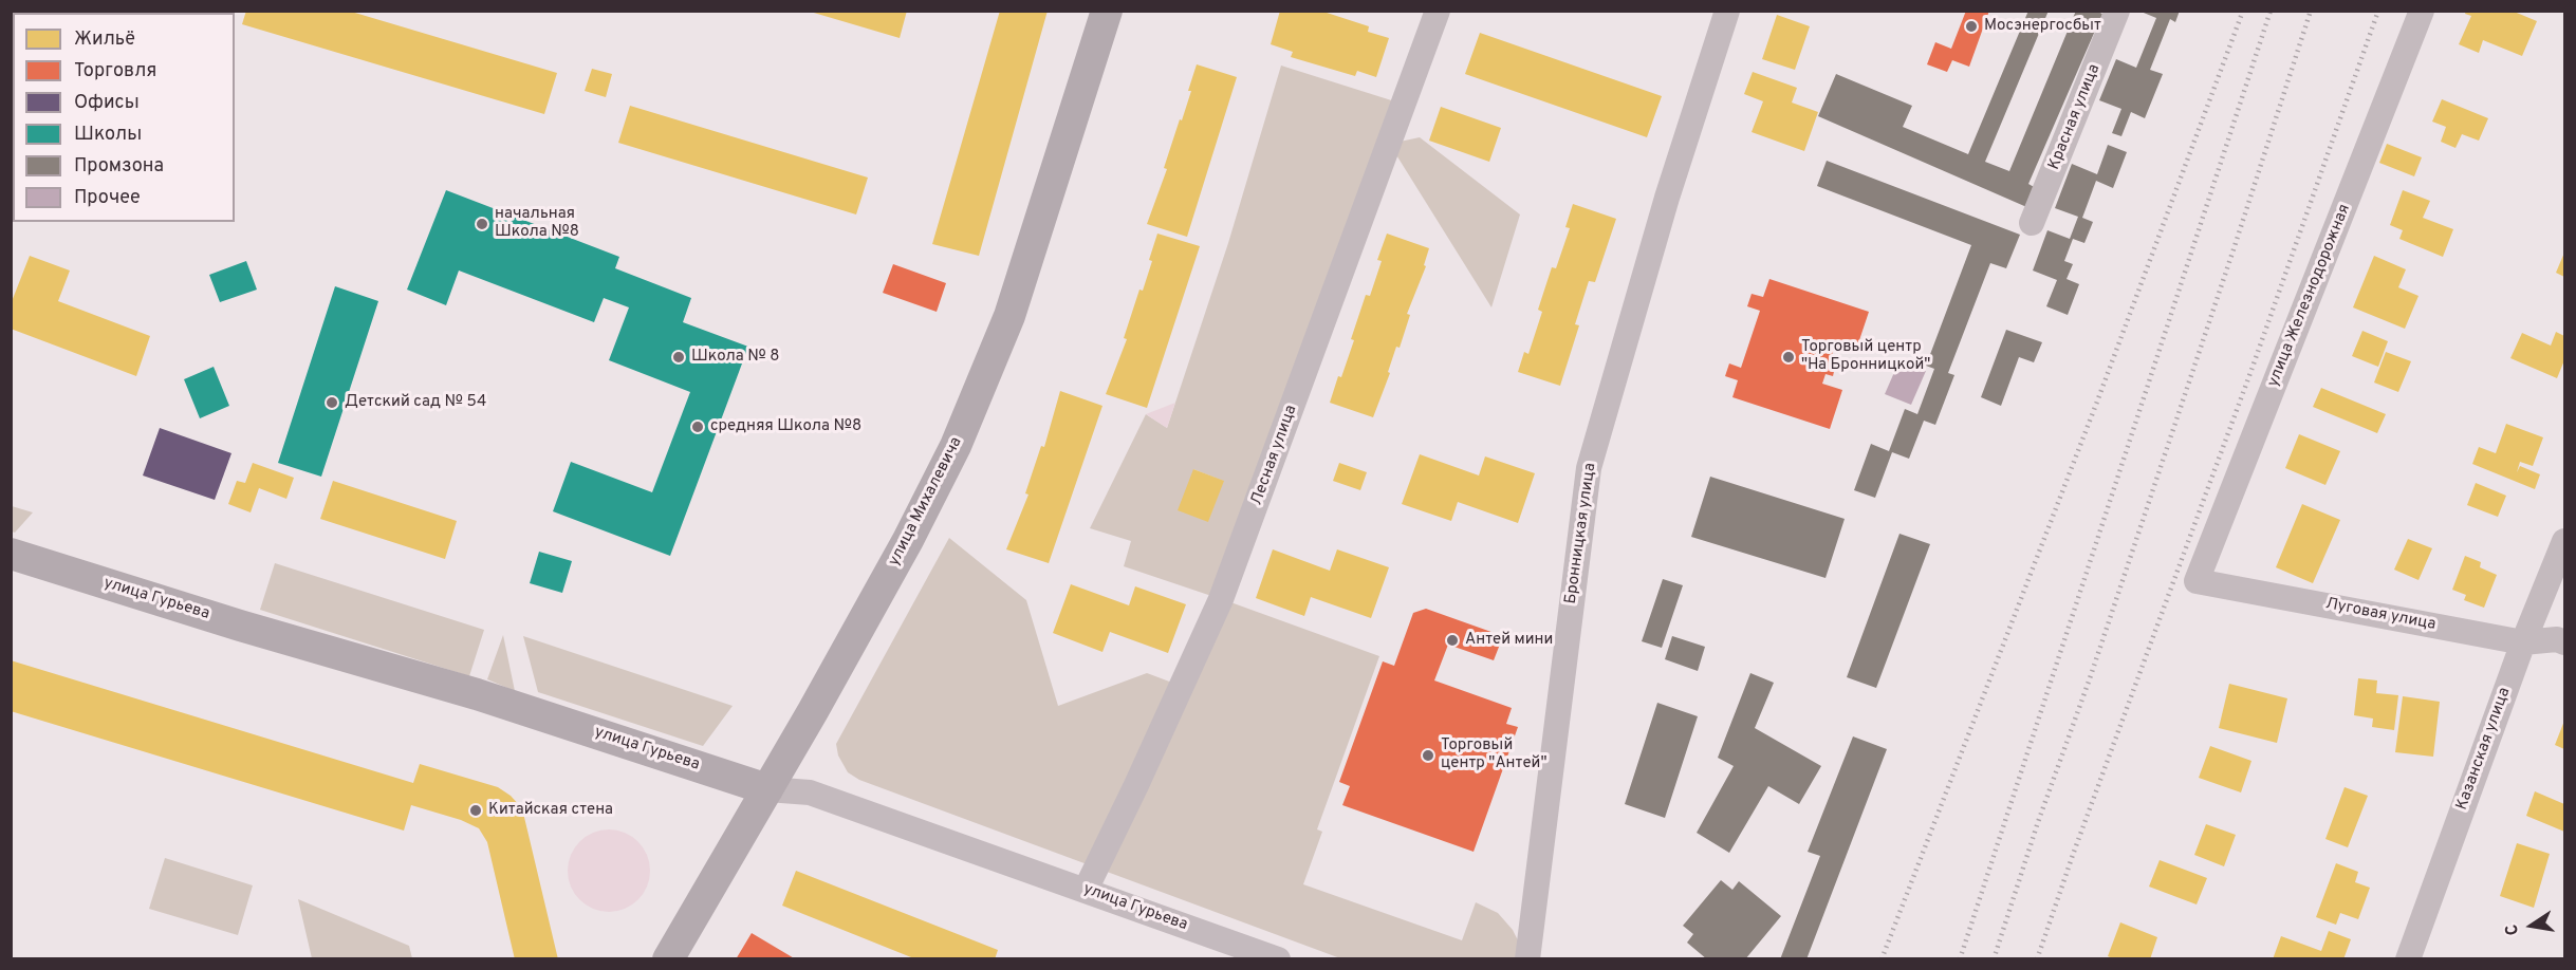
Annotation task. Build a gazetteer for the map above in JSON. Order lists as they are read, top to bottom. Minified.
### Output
{"streets":{"main road":["улица Михалевича","улица Гурьева"],"street":["Красная улица","улица Железнодорожная","Лесная улица","Бронницкая улица","Луговая улица","Казанская улица"]},"crossings":[["улица Железнодорожная","Луговая улица"],["Лесная улица","улица Гурьева"],["улица Михалевича","улица Гурьева"],["Луговая улица","Казанская улица"]],"places":["Мосэнергосбыт","начальная Школа №8","Школа № 8","Торговый центр \"На Бронницкой\"","Детский сад № 54","средняя Школа №8","Антей мини","Торговый центр \"Антей\"","Китайская стена"],"legend":["Жильё","Торговля","Офисы","Школы","Промзона","Прочее"],"north":"left"}
